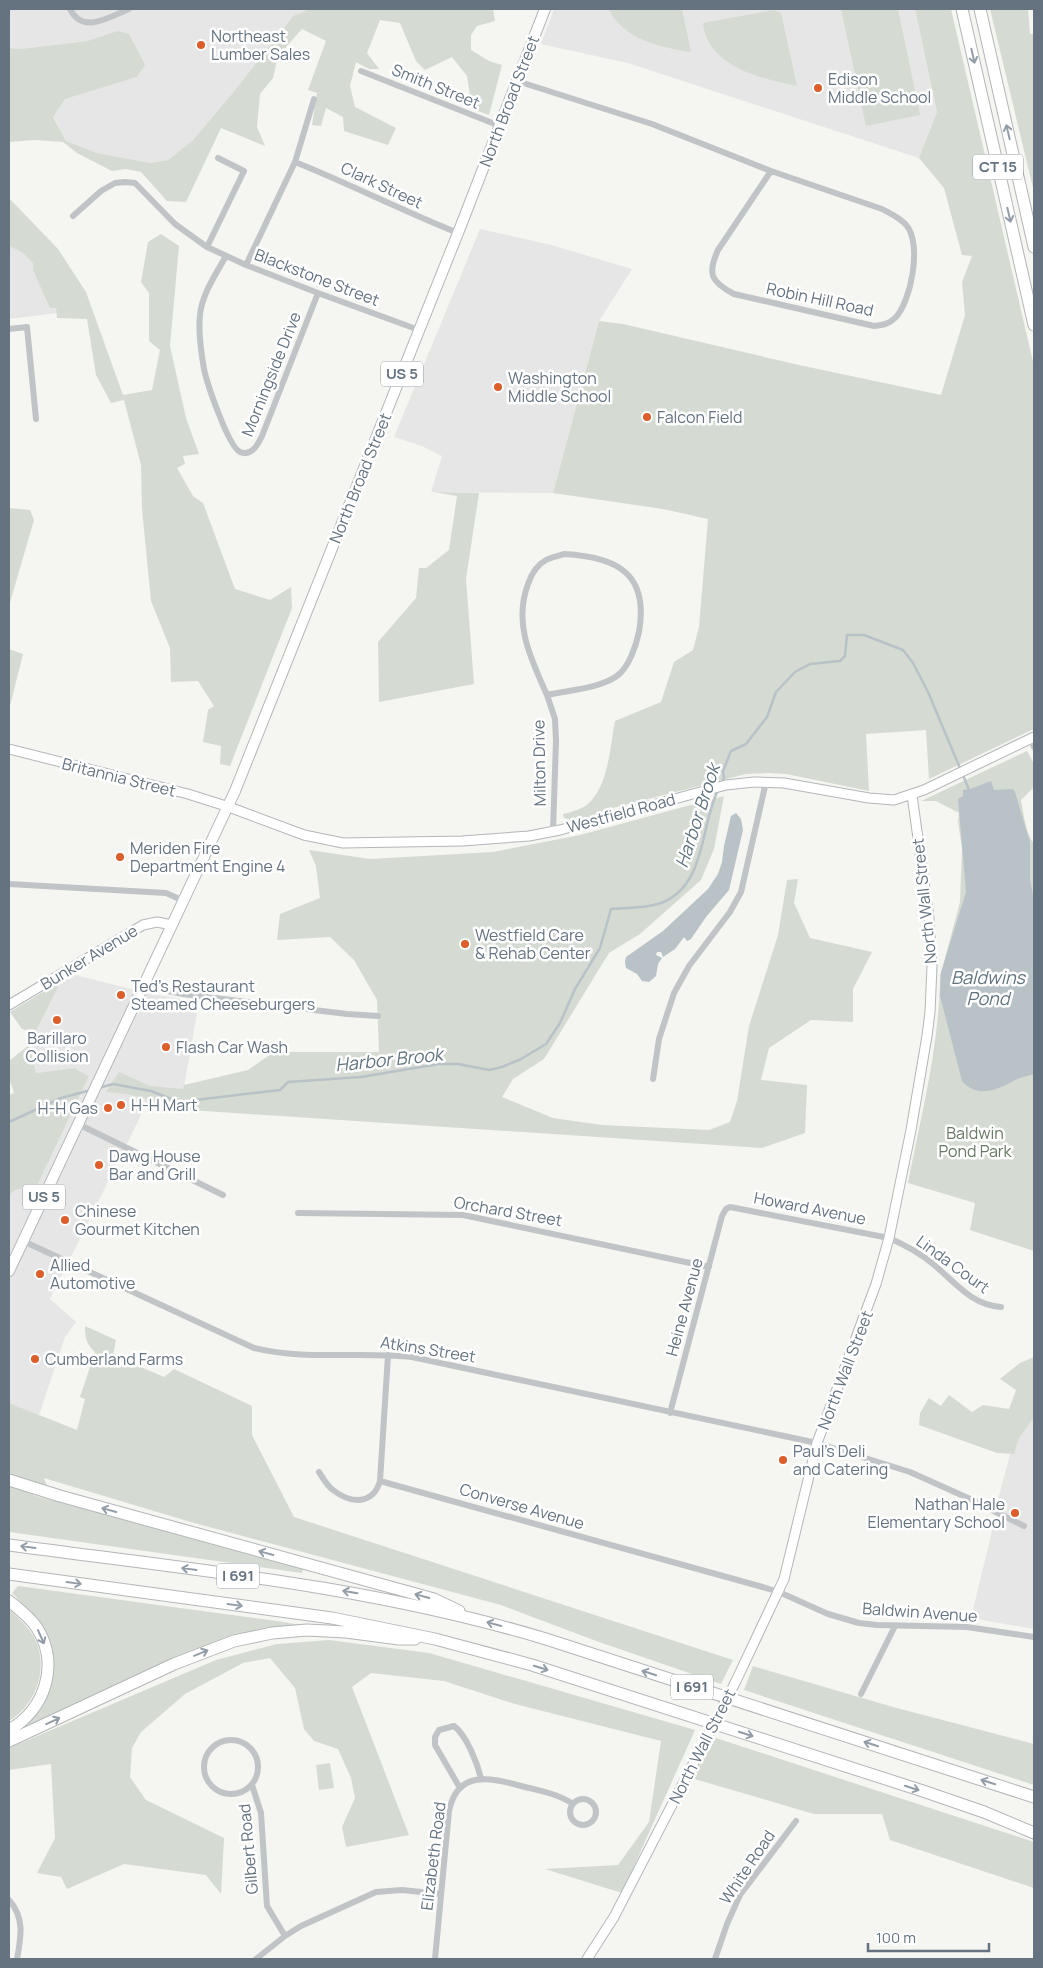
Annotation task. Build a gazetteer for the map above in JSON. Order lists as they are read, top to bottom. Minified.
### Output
{"streets":{"highway":["CT 15","I 691"],"main road":["North Broad Street","US 5"],"street":["Smith Street","Clark Street","Blackstone Street","Robin Hill Road","Morningside Drive","Milton Drive","Britannia Street","Westfield Road","North Wall Street","Bunker Avenue","Howard Avenue","Orchard Street","Linda Court","Heine Avenue","Atkins Street","Converse Avenue","Baldwin Avenue","Gilbert Road","Elizabeth Road","White Road"]},"crossings":[["Smith Street","North Broad Street"],["North Broad Street","Clark Street"],["North Broad Street","Blackstone Street"],["North Broad Street","Robin Hill Road"],["North Broad Street","US 5"],["North Broad Street","Britannia Street"],["North Broad Street","Westfield Road"],["Blackstone Street","Morningside Drive"],["US 5","Britannia Street"],["US 5","Westfield Road"],["US 5","Bunker Avenue"],["US 5","Atkins Street"],["Milton Drive","Westfield Road"],["Britannia Street","Westfield Road"],["Westfield Road","North Wall Street"],["North Wall Street","Howard Avenue"],["North Wall Street","Linda Court"],["North Wall Street","Atkins Street"],["North Wall Street","Converse Avenue"],["North Wall Street","Baldwin Avenue"],["Howard Avenue","Linda Court"],["Howard Avenue","Heine Avenue"],["Orchard Street","Heine Avenue"],["Heine Avenue","Atkins Street"],["Converse Avenue","Baldwin Avenue"]],"water":["Harbor Brook","Baldwins Pond"],"parks":["Baldwin Pond Park"],"places":["Northeast Lumber Sales","Edison Middle School","Washington Middle School","Falcon Field","Meriden Fire Department Engine 4","Westfield Care & Rehab Center","Ted's Restaurant Steamed Cheeseburgers","Barillaro Collision","Flash Car Wash","H-H Mart","H-H Gas","Dawg House Bar and Grill","Chinese Gourmet Kitchen","Allied Automotive","Cumberland Farms","Paul's Deli and Catering","Nathan Hale Elementary School"],"scale_bar":"100 m"}
